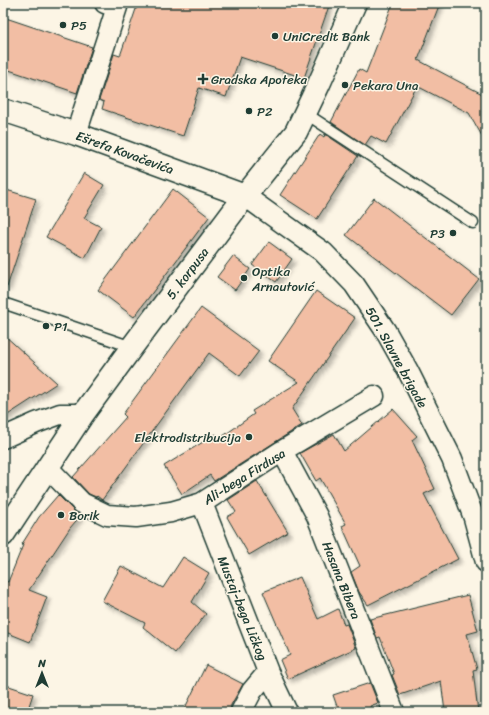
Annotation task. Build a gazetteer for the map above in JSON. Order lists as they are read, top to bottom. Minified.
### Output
{"streets":{"street":["Ešrefa Kovačevića","5. korpusa","501. Slavne brigade","Ali-bega Firdusa","Hasana Bibera","Mustaj-bega Ličkog"]},"crossings":[["Ešrefa Kovačevića","5. korpusa"],["Ešrefa Kovačevića","501. Slavne brigade"],["5. korpusa","501. Slavne brigade"],["5. korpusa","Ali-bega Firdusa"],["Ali-bega Firdusa","Hasana Bibera"],["Ali-bega Firdusa","Mustaj-bega Ličkog"]],"places":{"other":["P5","UniCredit Bank","Pekara Una","P2","P3","Optika Arnautović","P1","Elektrodistribucija","Borik"],"health":["Gradska Apoteka"]},"north":"top"}
